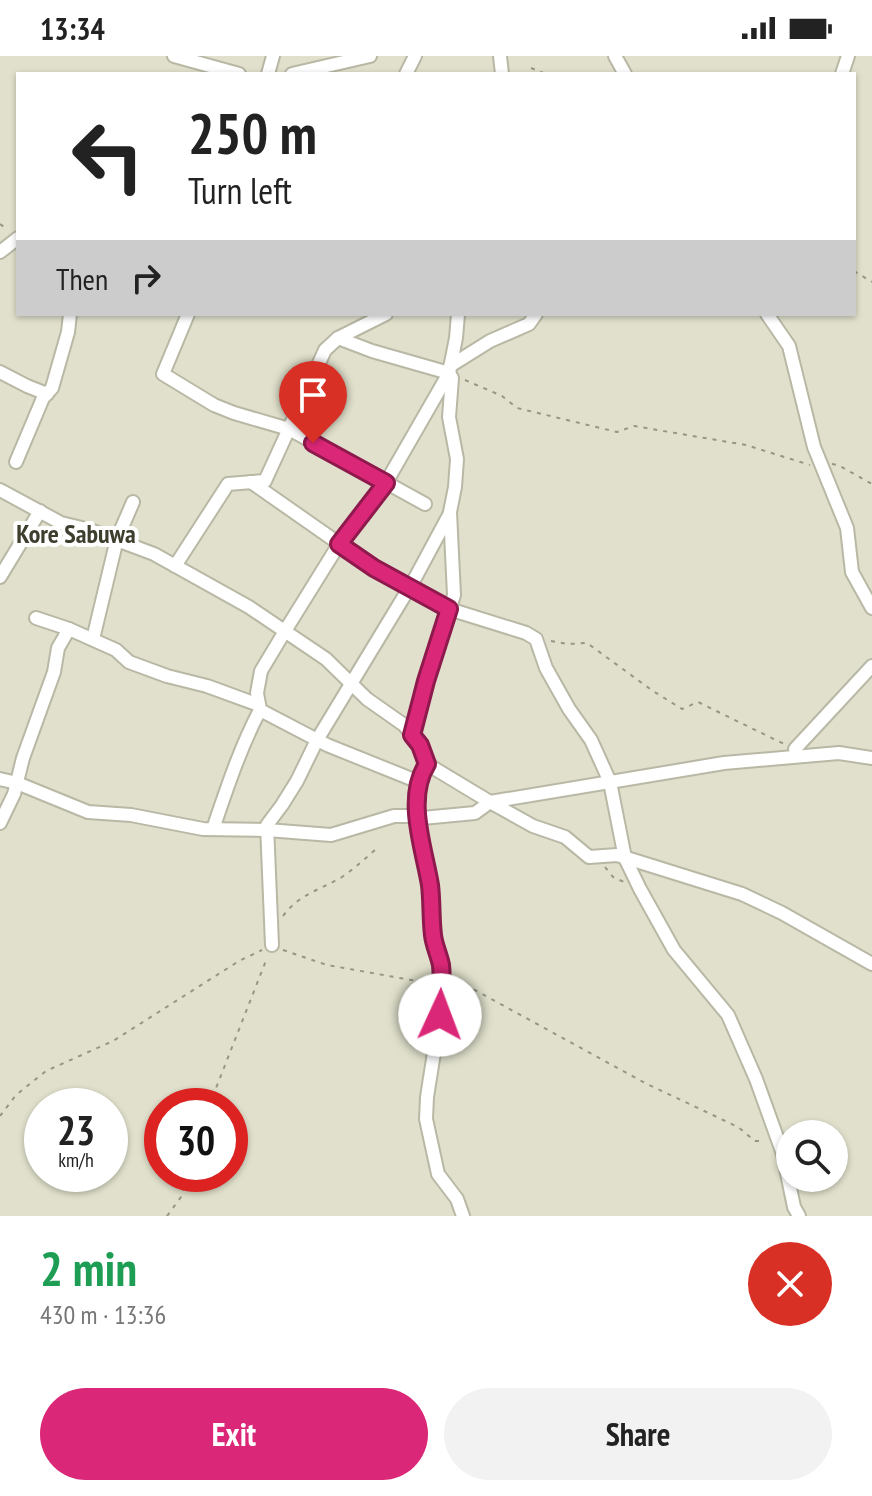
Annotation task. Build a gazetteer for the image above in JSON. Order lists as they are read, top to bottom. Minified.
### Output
{"districts":["Kore Sabuwa"],"page":{"status":"13:34","turn":["250 m","Turn left"],"then":"Then","speed":"23 km/h","limit":"30","heading":["2 min","430 m · 13:36"],"buttons":["Exit","Share"]}}
